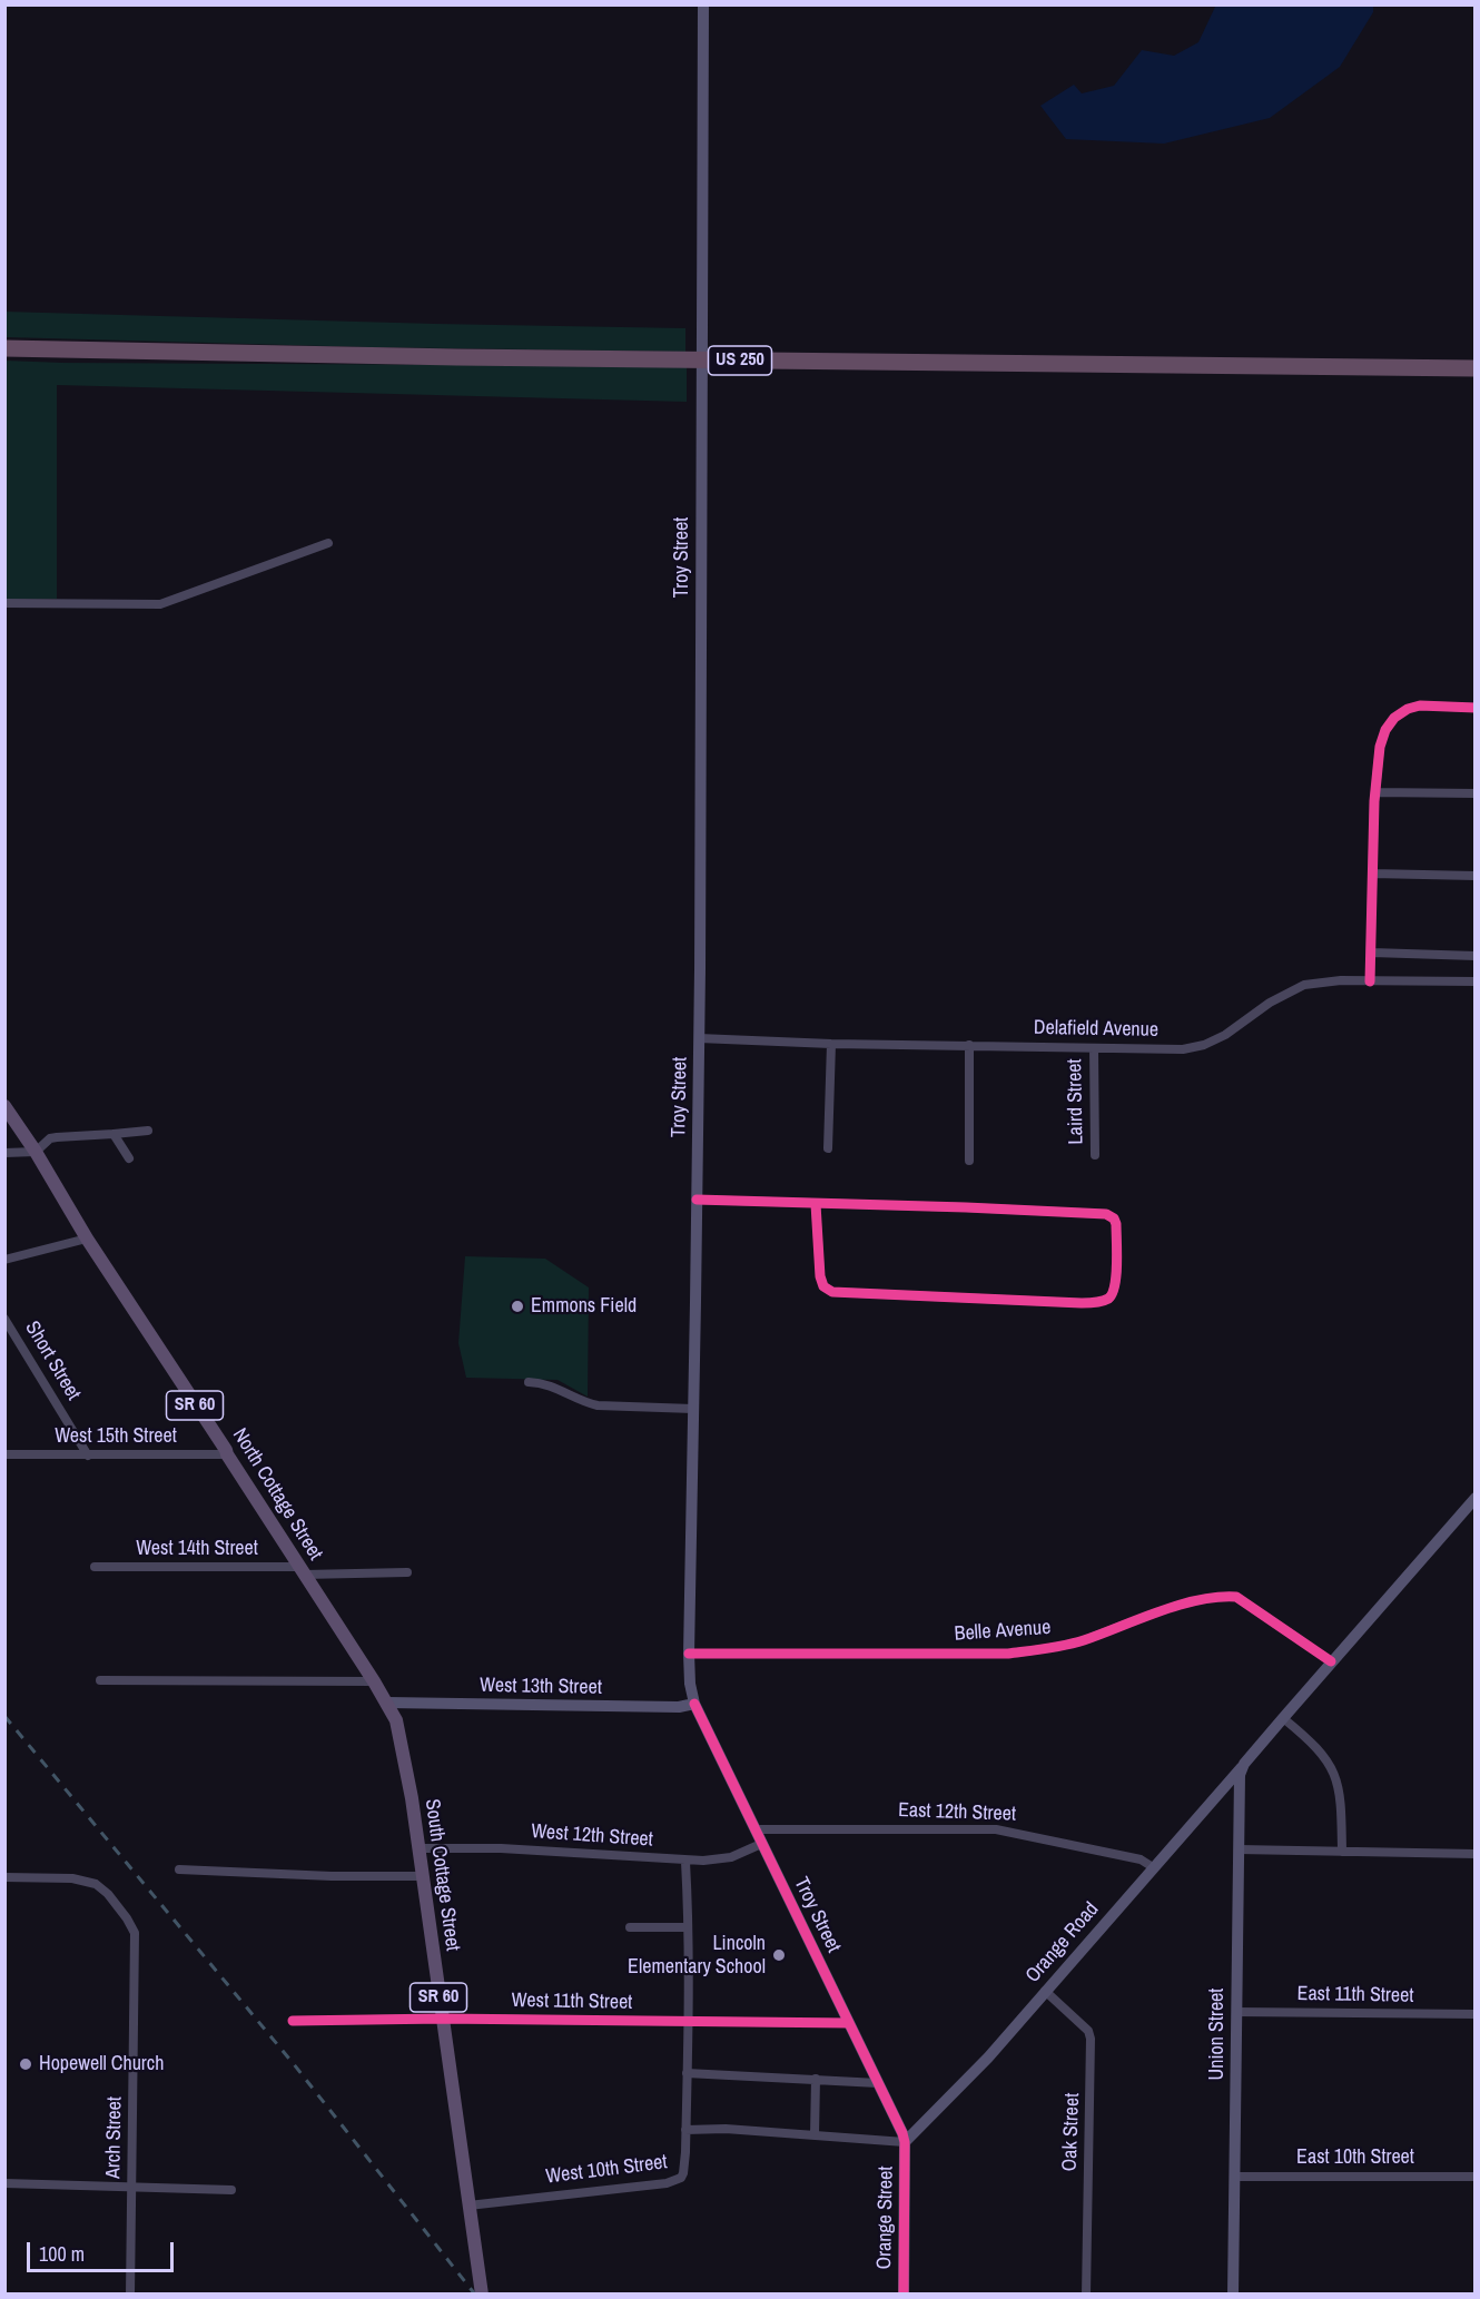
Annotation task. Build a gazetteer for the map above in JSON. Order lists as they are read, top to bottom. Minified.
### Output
{"streets":{"highway":["US 250"],"main road":["Troy Street","SR 60","North Cottage Street","West 13th Street","South Cottage Street","Orange Road","Union Street","Orange Street"],"street":["Delafield Avenue","Laird Street","Short Street","West 15th Street","West 14th Street","Belle Avenue","East 12th Street","West 12th Street","East 11th Street","West 11th Street","Oak Street","Arch Street","East 10th Street","West 10th Street"]},"crossings":[["US 250","Troy Street"],["Troy Street","Delafield Avenue"],["Troy Street","Belle Avenue"],["Troy Street","West 13th Street"],["Troy Street","East 12th Street"],["Troy Street","West 12th Street"],["Troy Street","Orange Road"],["Troy Street","West 11th Street"],["Troy Street","West 10th Street"],["Troy Street","Orange Street"],["Delafield Avenue","Laird Street"],["Short Street","West 15th Street"],["West 15th Street","North Cottage Street"],["North Cottage Street","West 14th Street"],["North Cottage Street","West 13th Street"],["North Cottage Street","South Cottage Street"],["Belle Avenue","Orange Road"],["West 13th Street","South Cottage Street"],["East 12th Street","Orange Road"],["West 12th Street","South Cottage Street"],["South Cottage Street","West 11th Street"],["South Cottage Street","West 10th Street"],["Orange Road","Union Street"],["Orange Road","Oak Street"],["Orange Road","West 10th Street"],["Orange Road","Orange Street"],["East 11th Street","Union Street"],["Union Street","East 10th Street"],["West 10th Street","Orange Street"]],"places":["Emmons Field","Lincoln Elementary School","Hopewell Church"],"scale_bar":"100 m"}
